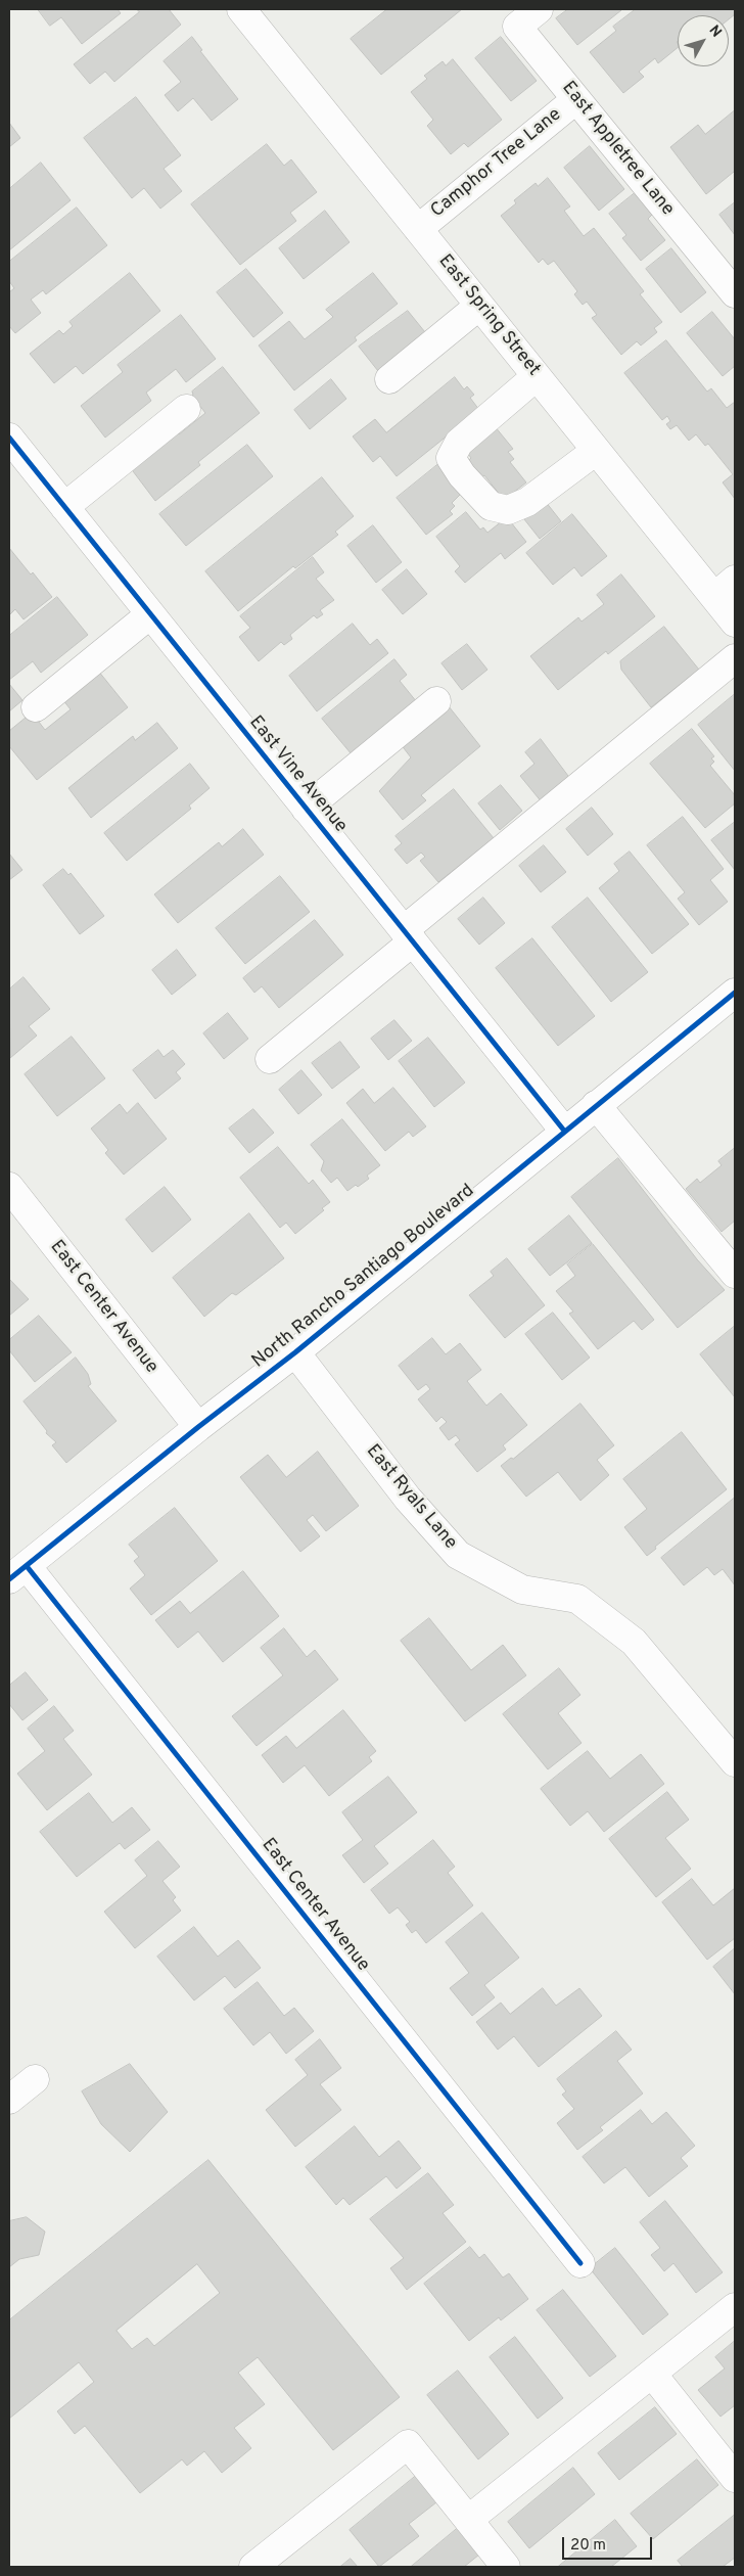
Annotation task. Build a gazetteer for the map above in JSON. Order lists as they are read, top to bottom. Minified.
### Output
{"streets":{"street":["East Appletree Lane","Camphor Tree Lane","East Spring Street","East Vine Avenue","North Rancho Santiago Boulevard","East Center Avenue","East Ryals Lane"]},"crossings":[["East Appletree Lane","Camphor Tree Lane"],["Camphor Tree Lane","East Spring Street"],["East Vine Avenue","North Rancho Santiago Boulevard"],["North Rancho Santiago Boulevard","East Center Avenue"],["North Rancho Santiago Boulevard","East Ryals Lane"]],"scale_bar":"20 m","north":"top right"}
